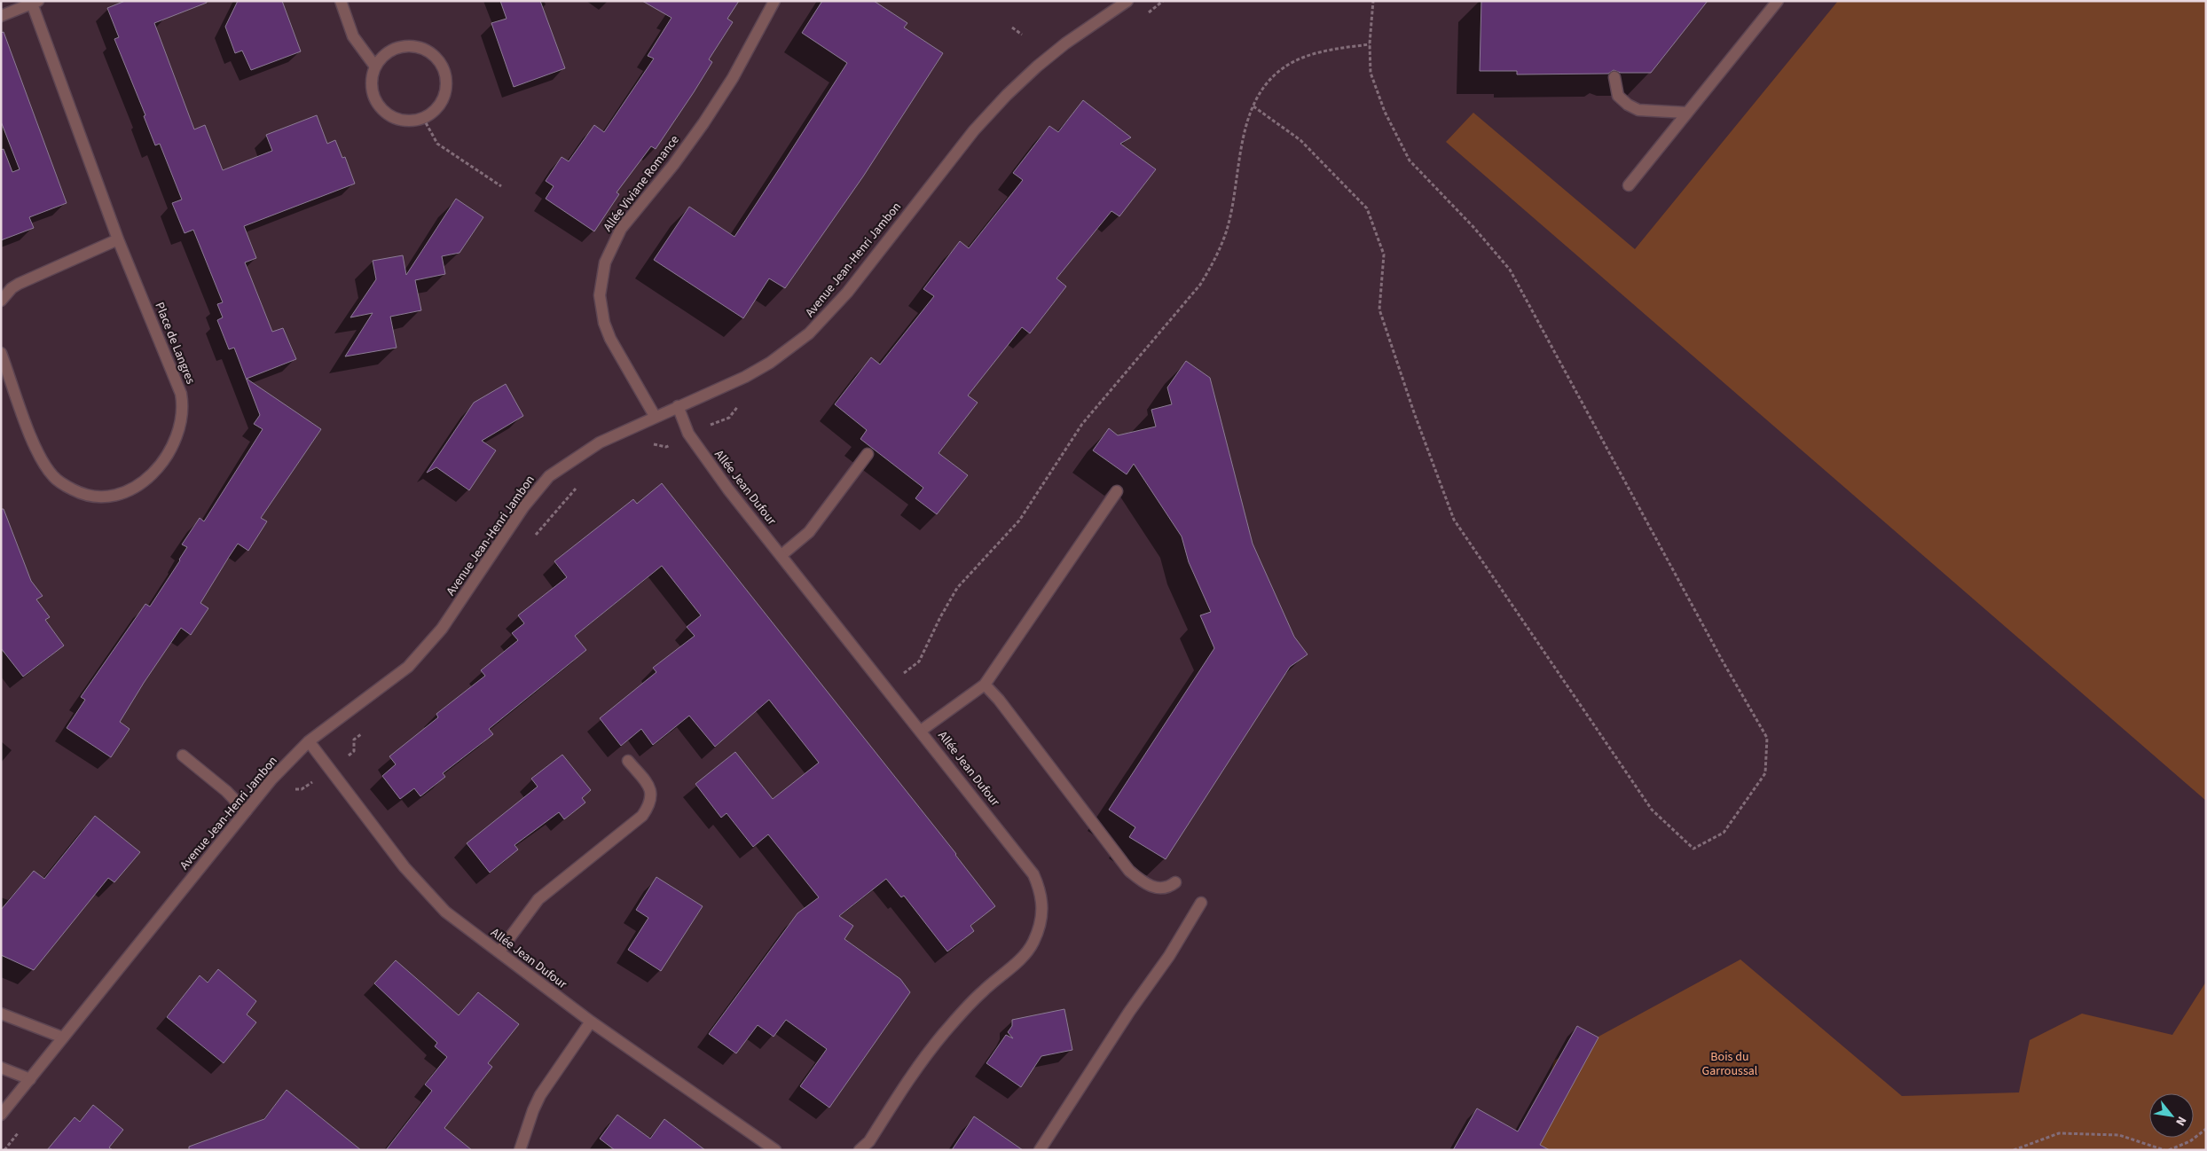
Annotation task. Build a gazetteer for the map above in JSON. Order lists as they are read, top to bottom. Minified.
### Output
{"streets":{"street":["Allée Viviane Romance","Avenue Jean-Henri Jambon","Place de Langres","Allée Jean Dufour"]},"crossings":[["Allée Viviane Romance","Avenue Jean-Henri Jambon"],["Avenue Jean-Henri Jambon","Allée Jean Dufour"]],"parks":["Bois du Garroussal"],"north":"bottom right"}
